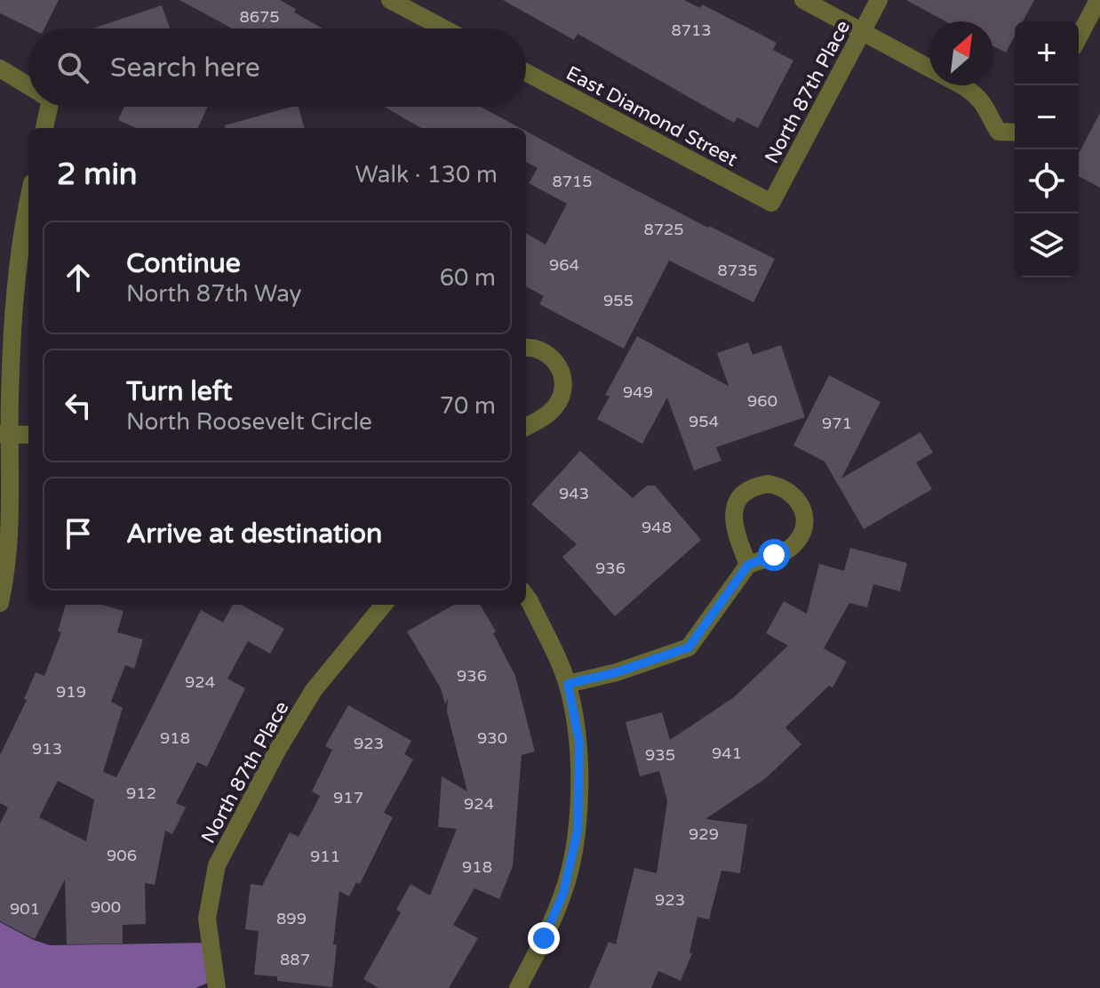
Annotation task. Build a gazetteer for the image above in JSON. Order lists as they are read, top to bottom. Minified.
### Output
{"streets":{"street":["North 87th Place","East Diamond Street"]},"crossings":[["North 87th Place","East Diamond Street"]],"house_numbers":["8675","8713","8715","8725","964","8735","955","949","960","954","971","943","948","936","936","924","919","918","930","923","913","941","935","912","917","924","929","906","911","918","923","900","901","899","887"],"north":"top right","page":{"map_buttons":["+","−"],"search":"Search here","heading":["2 min","Walk · 130 m"],"list":[["Continue","North 87th Way","60 m"],["Turn left","North Roosevelt Circle","70 m"],"Arrive at destination"]}}
